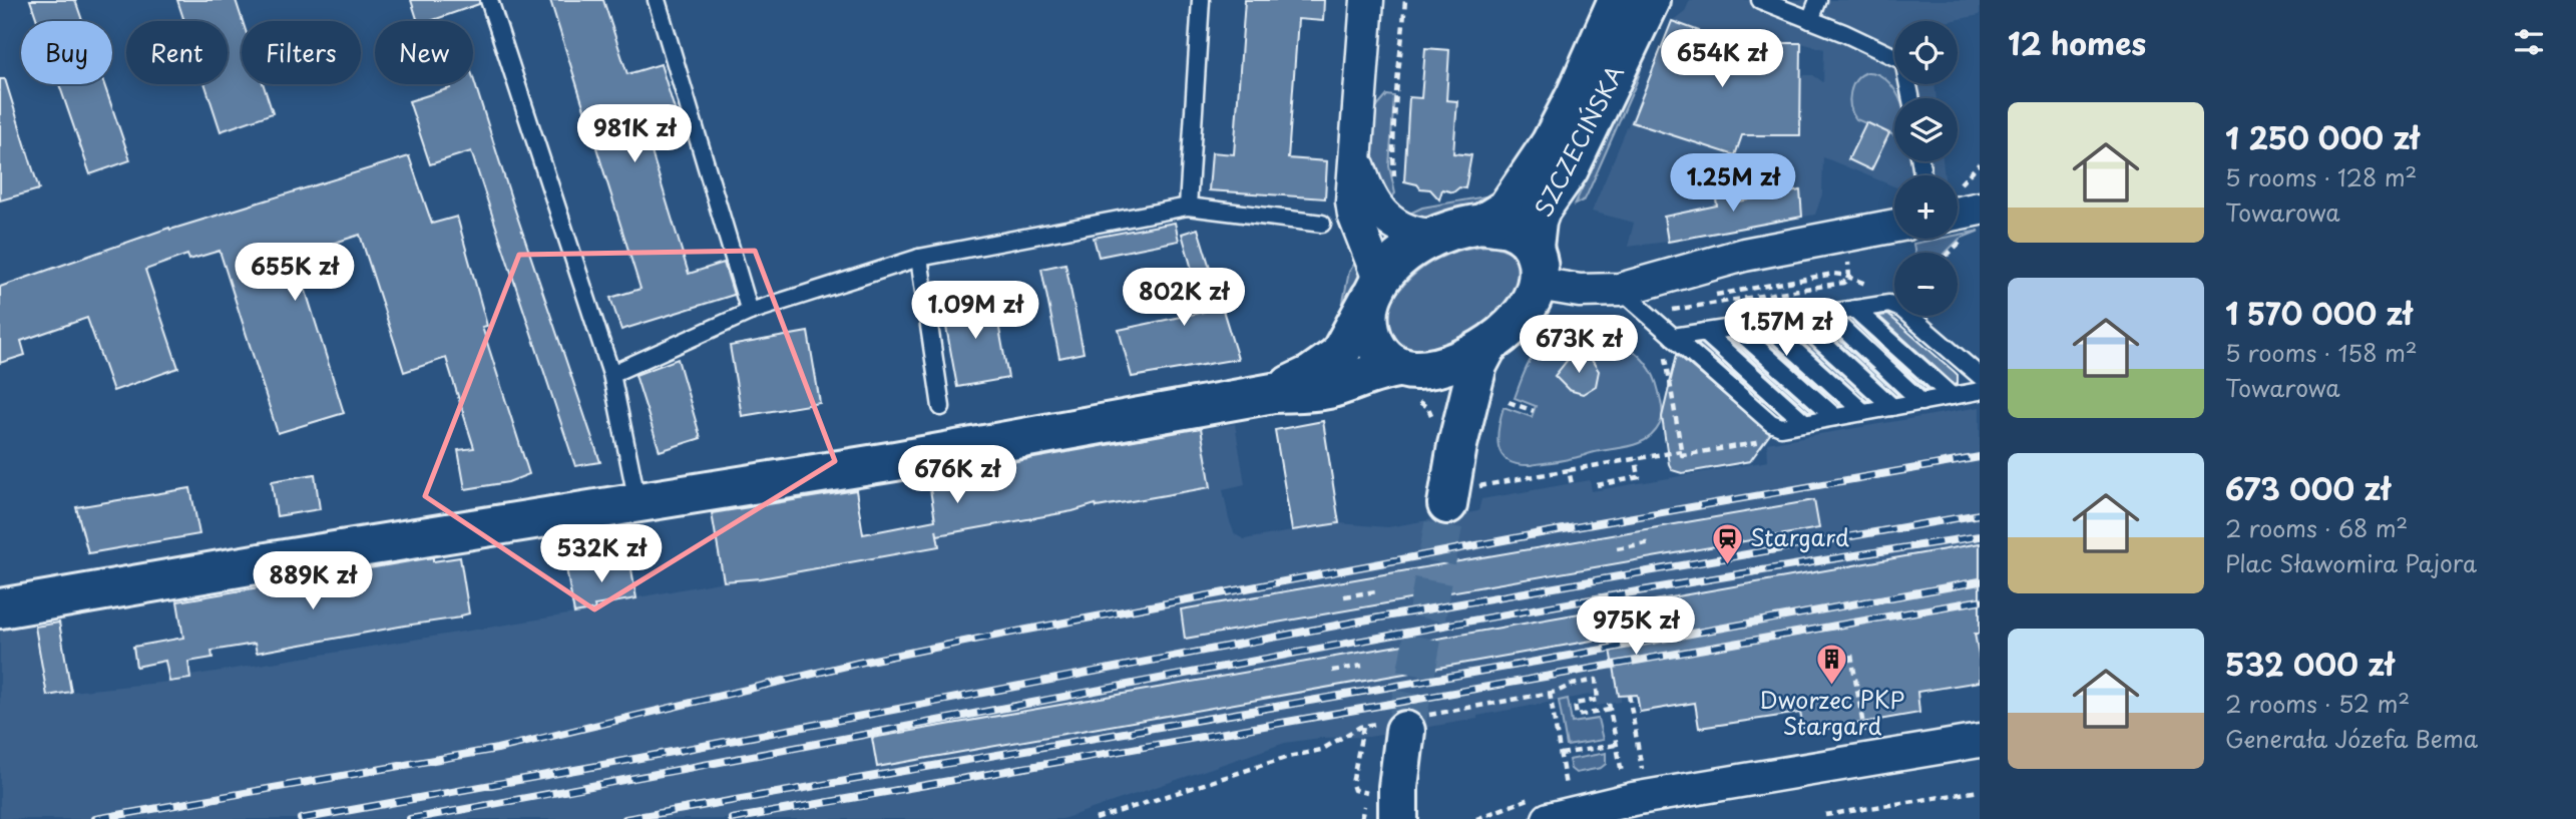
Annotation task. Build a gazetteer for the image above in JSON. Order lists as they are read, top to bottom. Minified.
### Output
{"streets":{"street":["SZCZECIŃSKA"]},"places":{"station":["Stargard"],"building":["Dworzec PKP Stargard"]},"page":{"heading":"12 homes","map_buttons":["+","−"],"chip":["Buy","Rent","Filters","New"],"price":["654K zł","981K zł","1.25M zł","655K zł","802K zł","1.09M zł","1.57M zł","673K zł","676K zł","532K zł","889K zł","975K zł"],"list":[{"name":"1 250 000 zł","note":"5 rooms · 128 m² · Towarowa"},{"name":"1 570 000 zł","note":"5 rooms · 158 m² · Towarowa"},{"name":"673 000 zł","note":"2 rooms · 68 m² · Plac Sławomira Pajora"},{"name":"532 000 zł","note":"2 rooms · 52 m² · Generała Józefa Bema"}]}}
